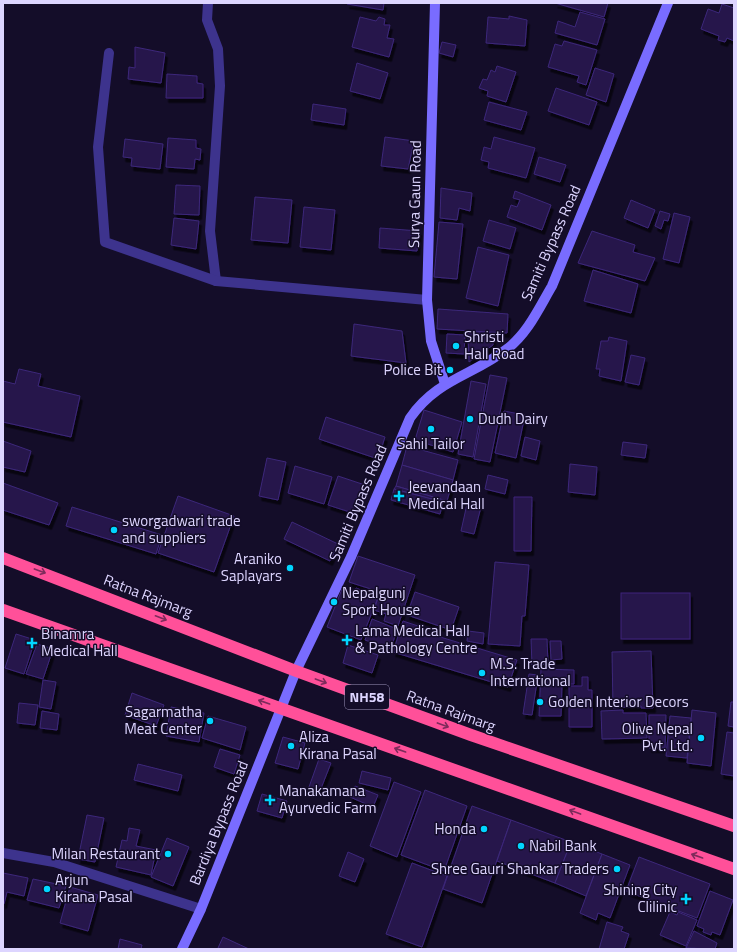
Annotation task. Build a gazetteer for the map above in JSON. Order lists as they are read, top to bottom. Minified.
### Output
{"streets":{"highway":["Ratna Rajmarg","NH58"],"street":["Surya Gaun Road","Samiti Bypass Road","Bardiya Bypass Road"]},"crossings":[["Surya Gaun Road","Samiti Bypass Road"],["Samiti Bypass Road","Ratna Rajmarg"],["Samiti Bypass Road","NH58"],["Samiti Bypass Road","Bardiya Bypass Road"],["NH58","Bardiya Bypass Road"]],"places":{"other":["Shristi Hall Road","Police Bit","Dudh Dairy","Sahil Tailor","sworgadwari trade and suppliers","Araniko Saplayars","Nepalgunj Sport House","M.S. Trade International","Golden Interior Decors","Sagarmatha Meat Center","Olive Nepal Pvt. Ltd.","Aliza Kirana Pasal","Honda","Nabil Bank","Milan Restaurant","Shree Gauri Shankar Traders","Arjun Kirana Pasal"],"health":["Jeevandaan Medical Hall","Lama Medical Hall & Pathology Centre","Binamra Medical Hall","Manakamana Ayurvedic Farm","Shining City Clilinic"]}}
